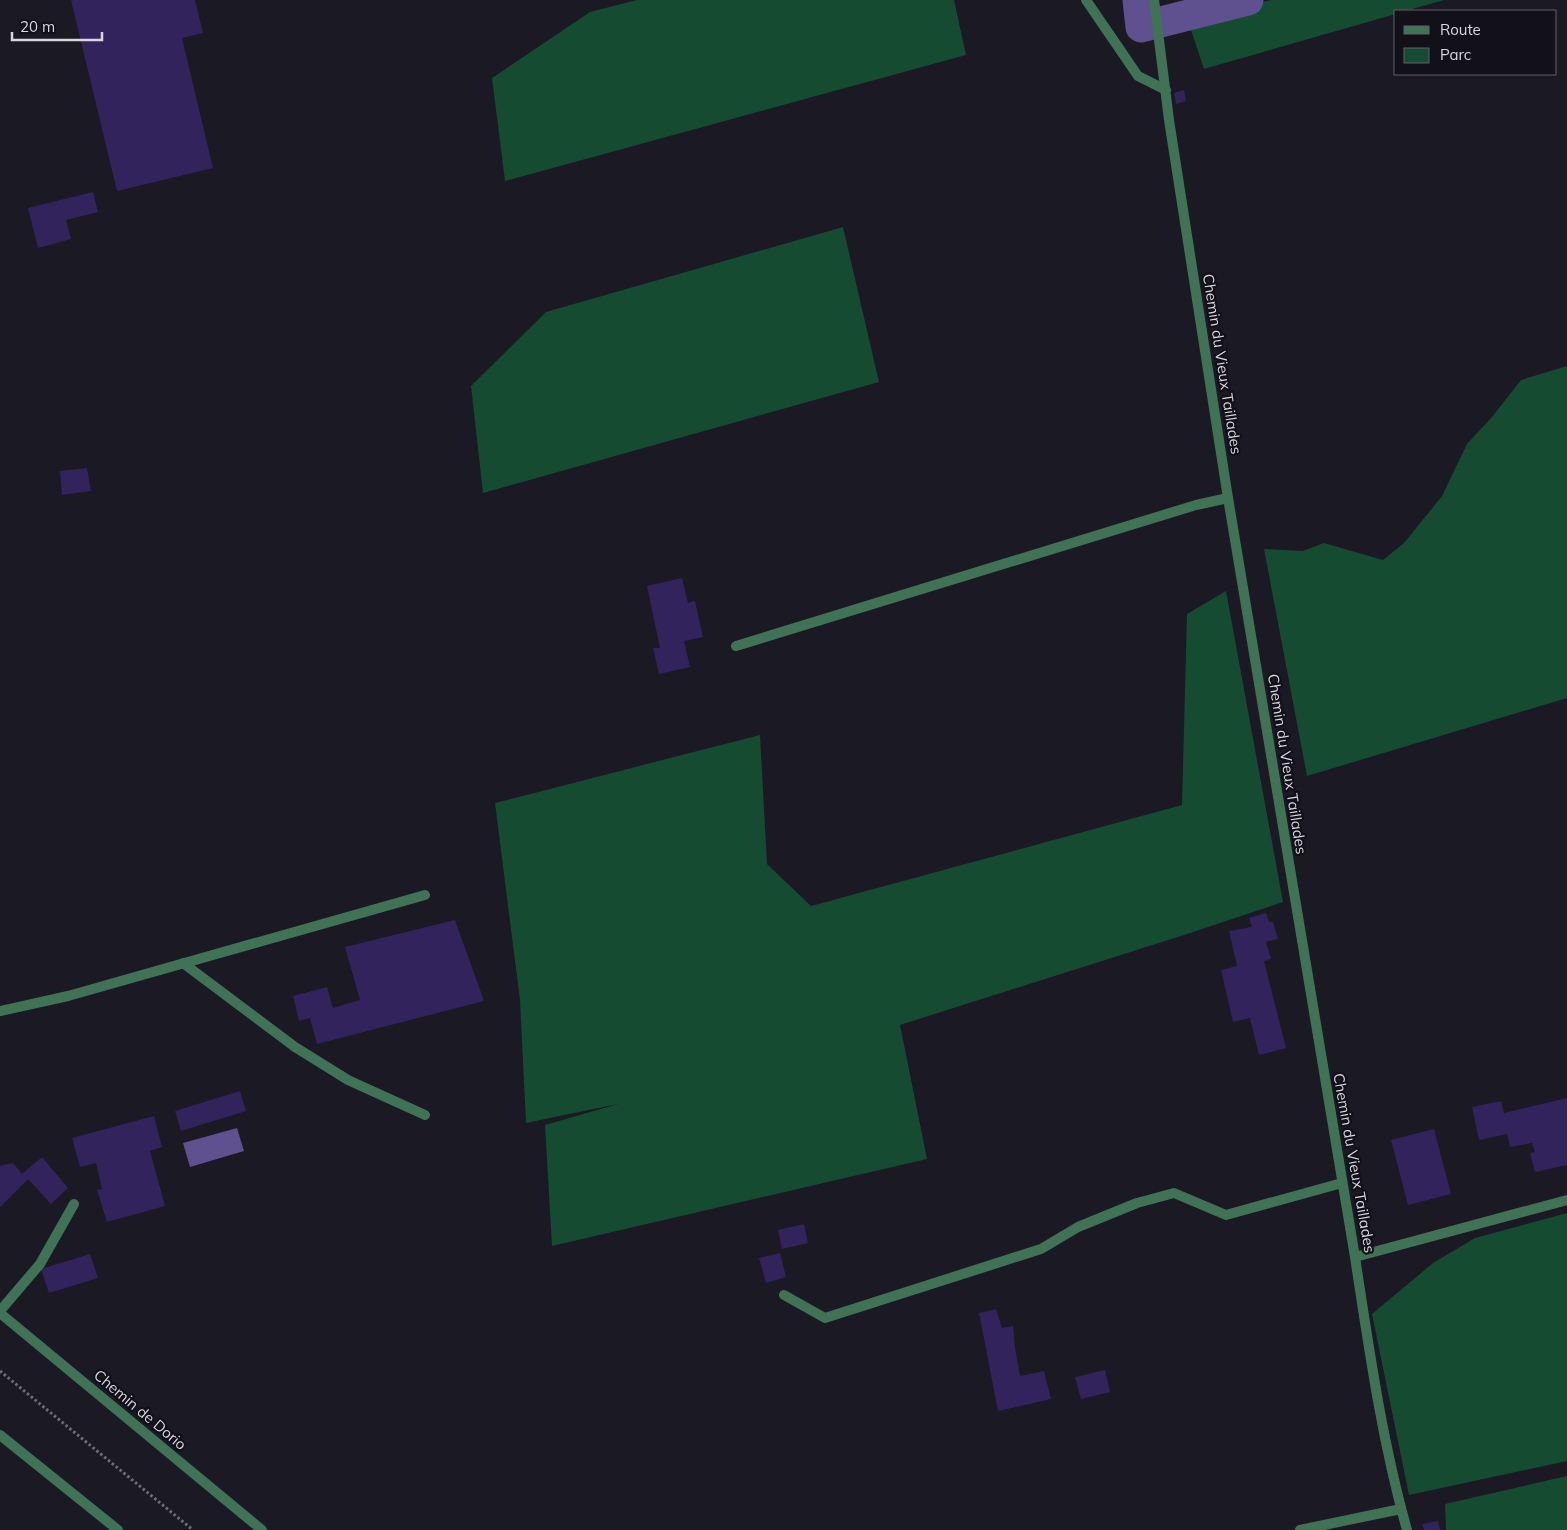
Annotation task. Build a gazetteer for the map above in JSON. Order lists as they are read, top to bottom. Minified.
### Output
{"streets":{"street":["Chemin du Vieux Taillades","Chemin de Dorio"]},"legend":["Route","Parc"],"scale_bar":"20 m"}
